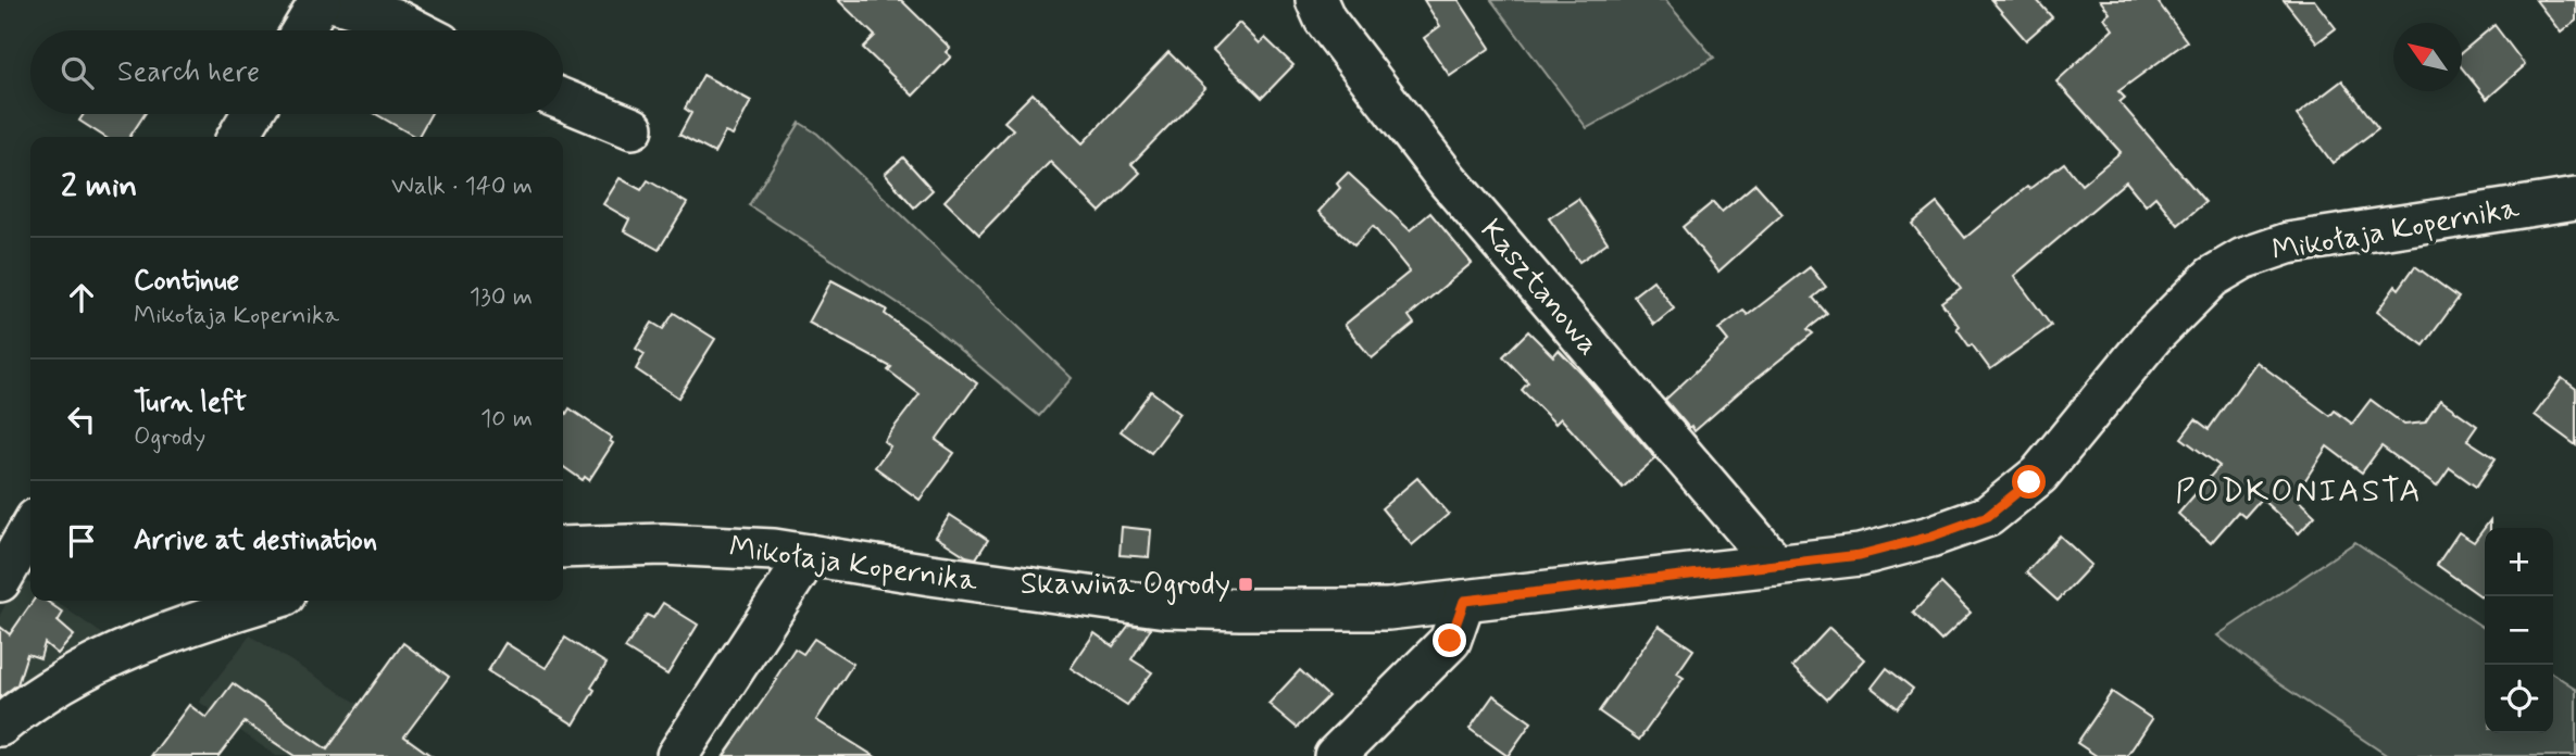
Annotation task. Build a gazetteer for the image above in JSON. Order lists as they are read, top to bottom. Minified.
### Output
{"streets":{"street":["Mikołaja Kopernika","Kasztanowa"]},"crossings":[["Mikołaja Kopernika","Kasztanowa"]],"districts":["PODKONIASTA"],"places":{"transit":["Skawina Ogrody"]},"north":"top left","page":{"search":"Search here","heading":["2 min","Walk · 140 m"],"list":[["Continue","Mikołaja Kopernika","130 m"],["Turn left","Ogrody","10 m"],"Arrive at destination"],"map_buttons":["+","−"]}}
